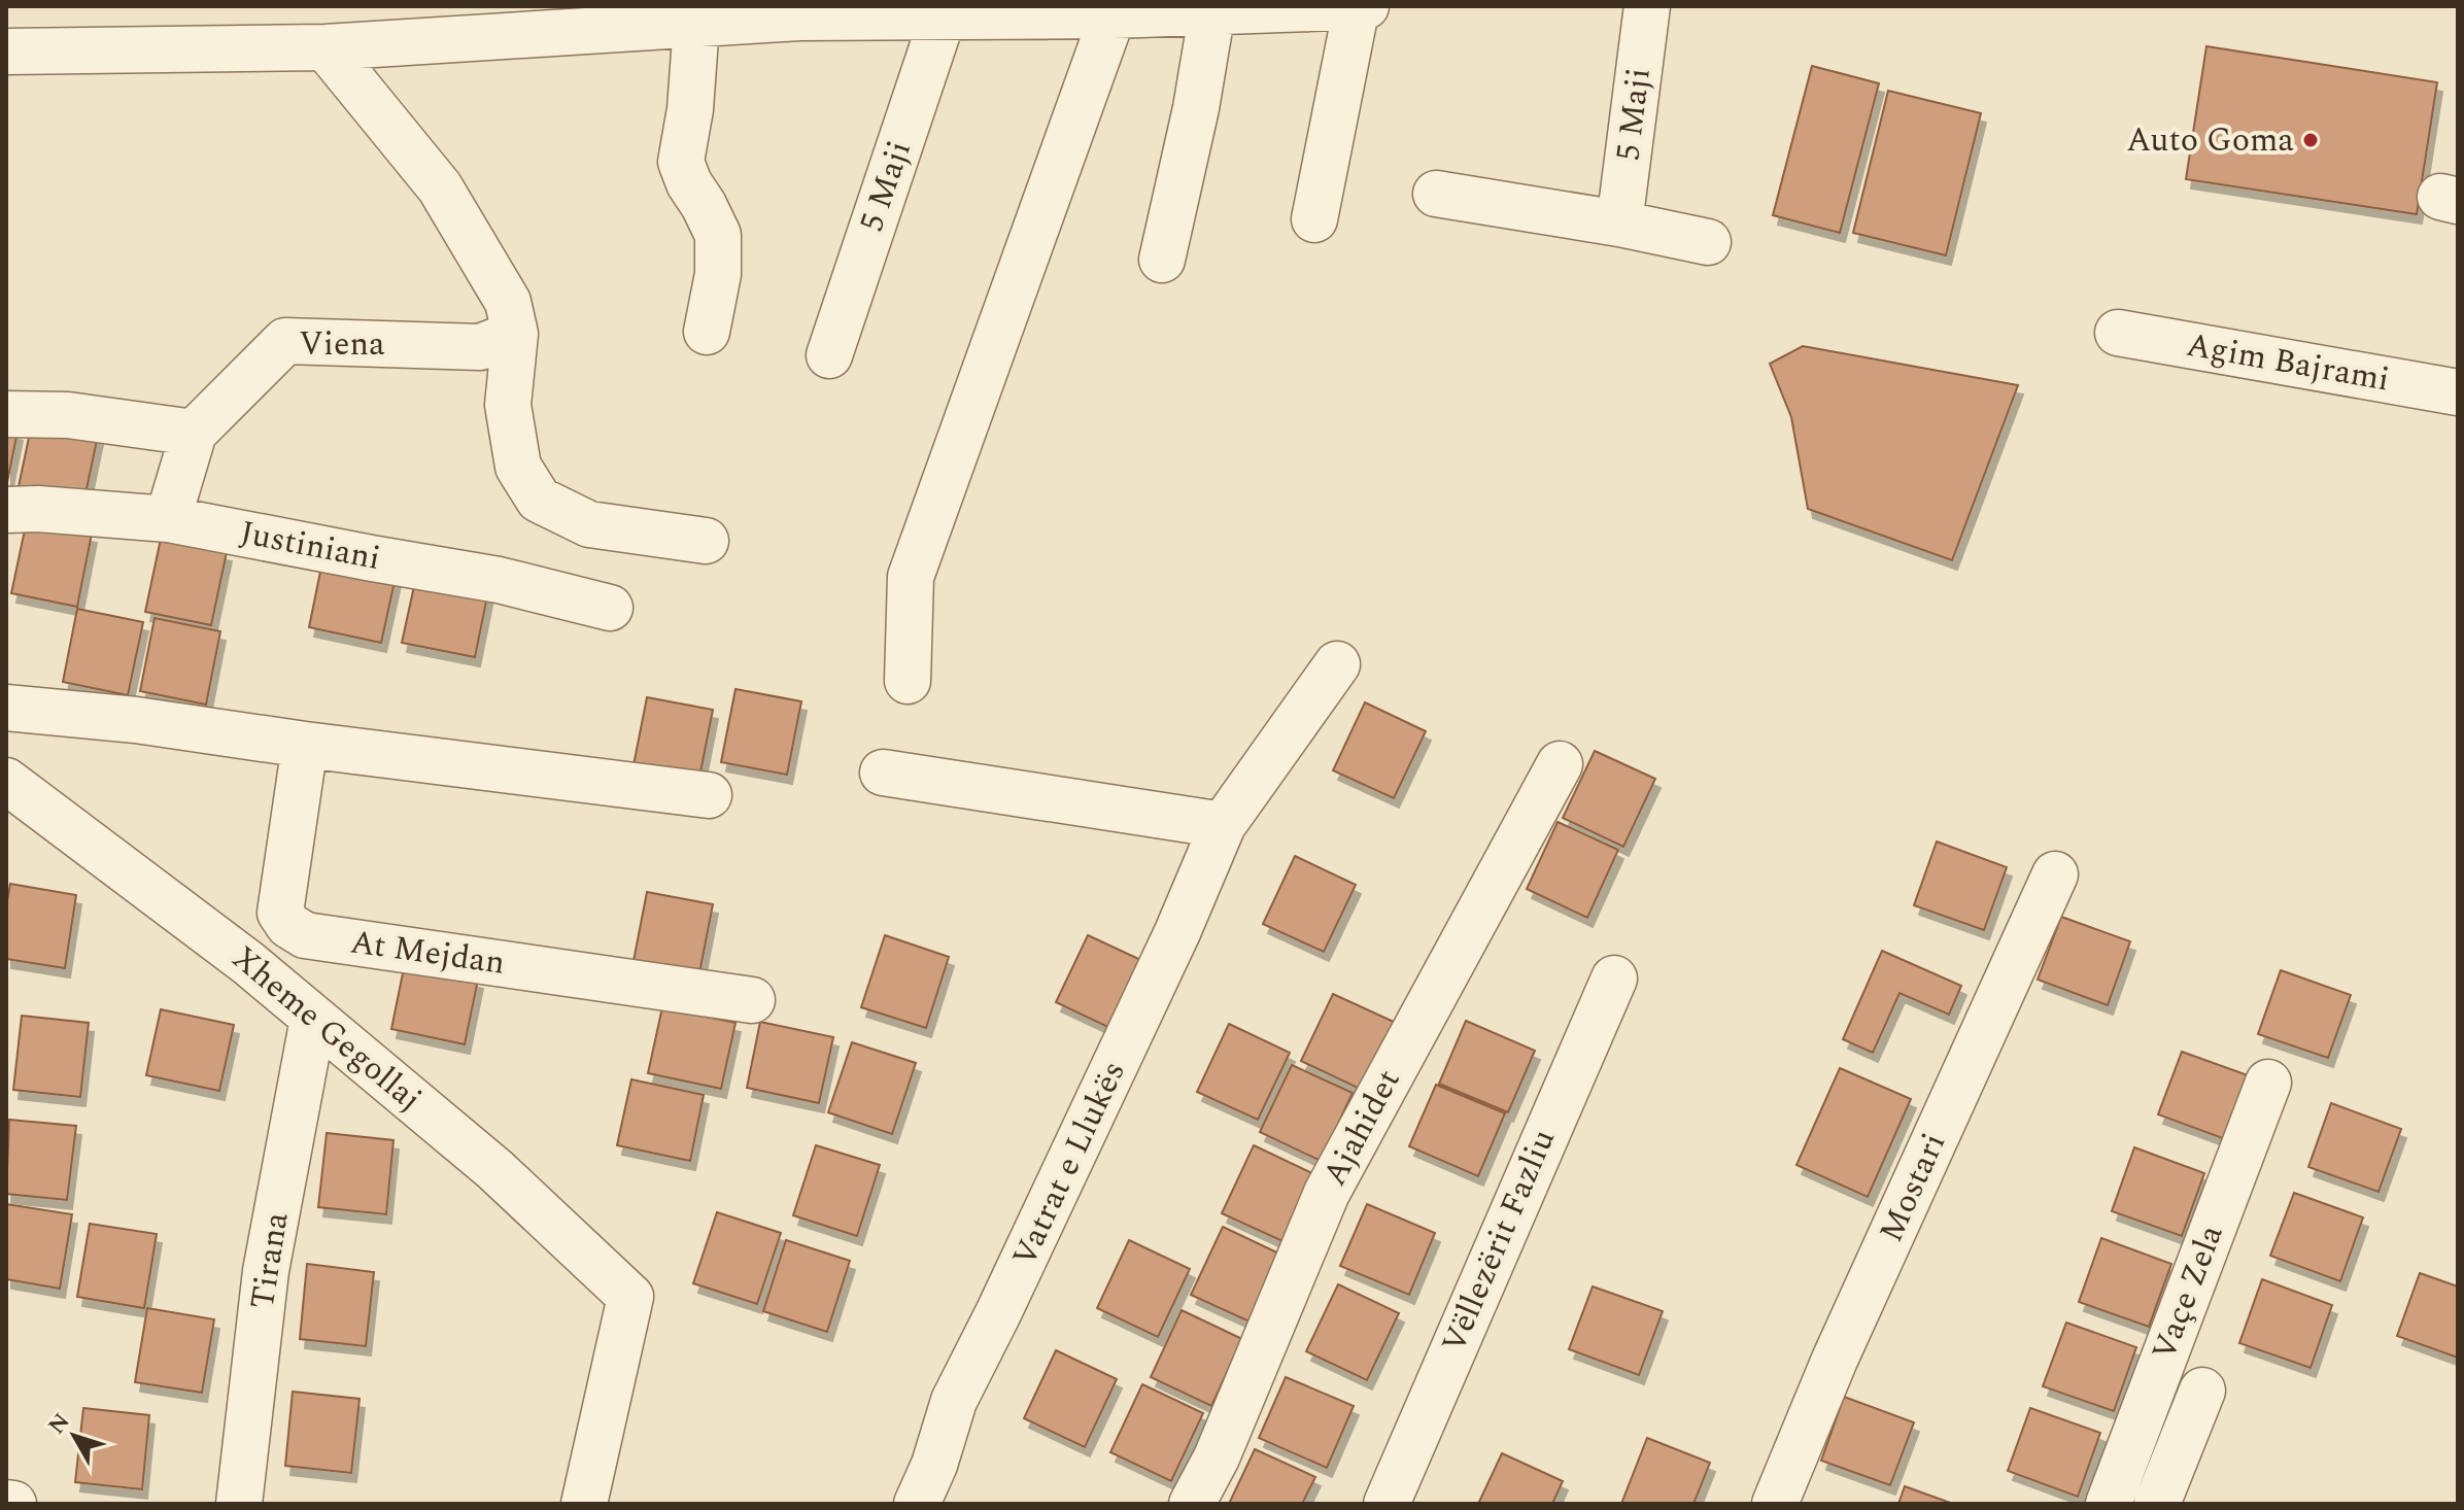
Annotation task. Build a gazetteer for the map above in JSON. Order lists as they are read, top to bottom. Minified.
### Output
{"streets":{"street":["5 Maji","Viena","Agim Bajrami","Justiniani","At Mejdan","Xheme Gegollaj","Ajahidet","Vatrat e Llukës","Mostari","Vëllezërit Fazliu","Tirana","Vaçe Zela"]},"crossings":[["Viena","Justiniani"],["Xheme Gegollaj","Tirana"]],"places":["Auto Goma"],"north":"top left"}
